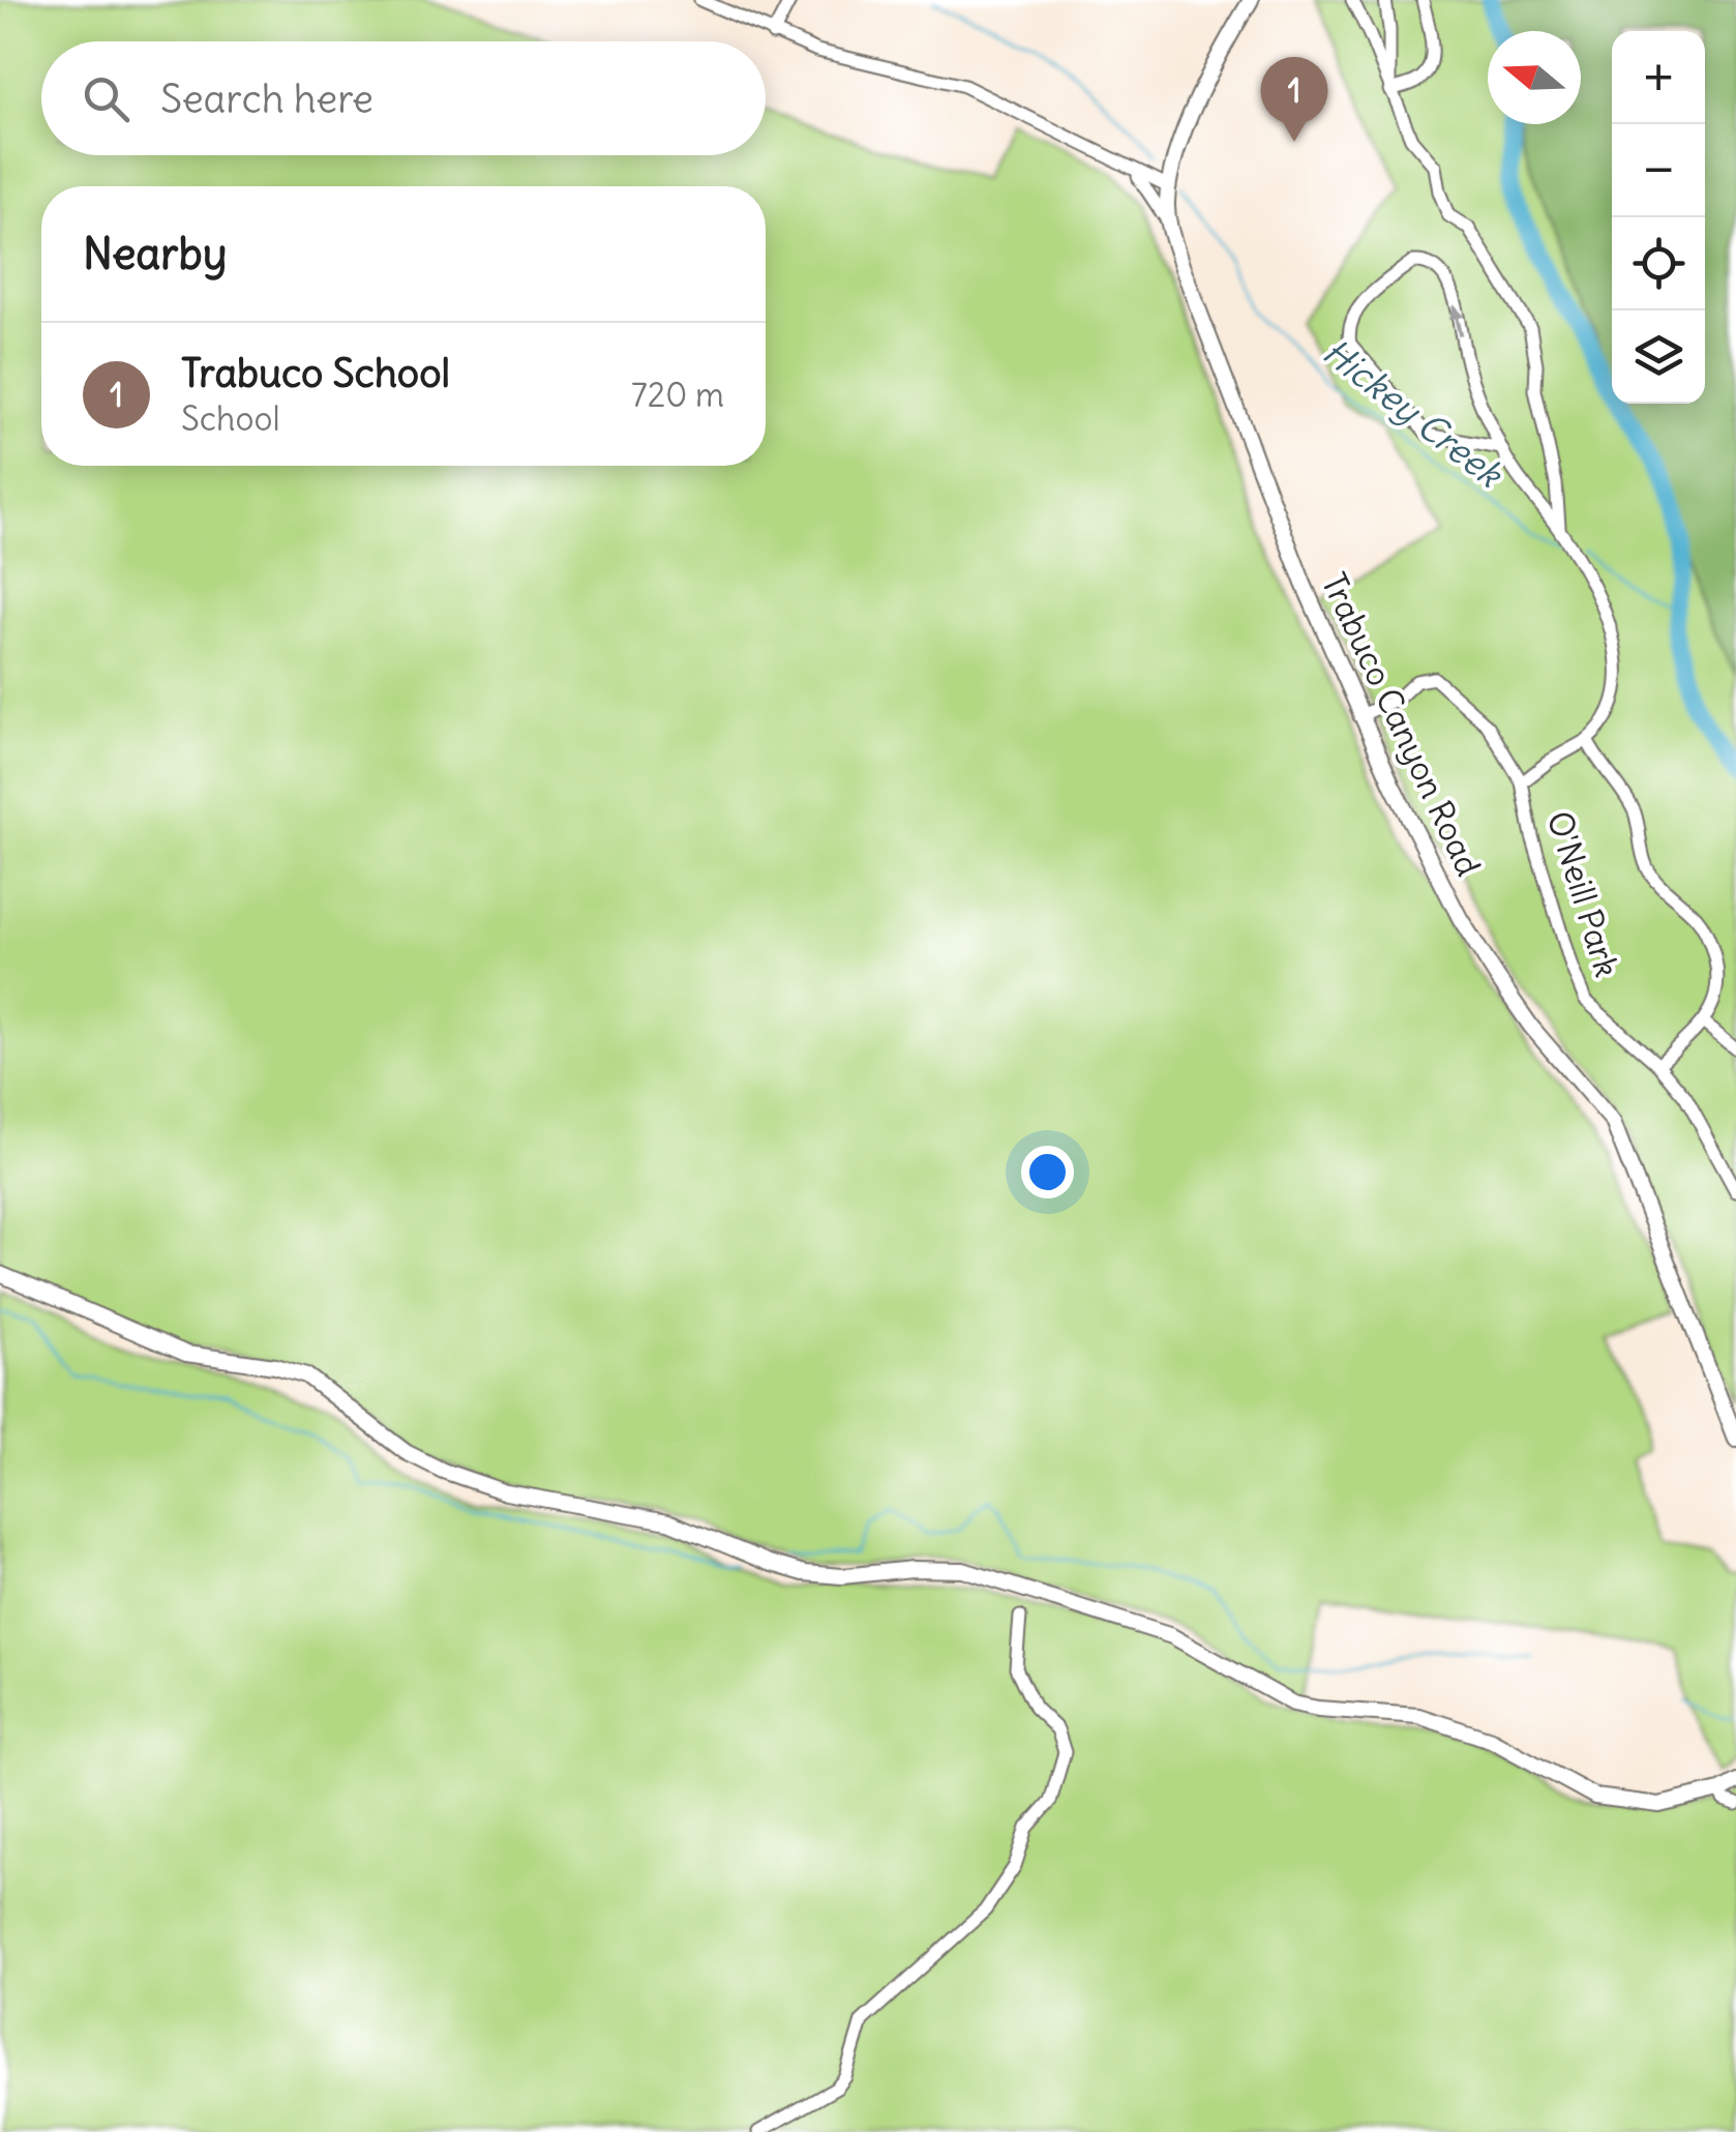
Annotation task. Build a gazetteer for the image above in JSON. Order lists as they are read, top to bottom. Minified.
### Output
{"streets":{"main road":["Trabuco Canyon Road"],"street":["O'Neill Park"]},"crossings":[["Trabuco Canyon Road","O'Neill Park"]],"water":["Hickey Creek"],"north":"left","page":{"map_buttons":["+","−"],"search":"Search here","pins":"1","heading":"Nearby","list":[{"mark":"1","name":"Trabuco School","note":"School","value":"720 m"}]}}
